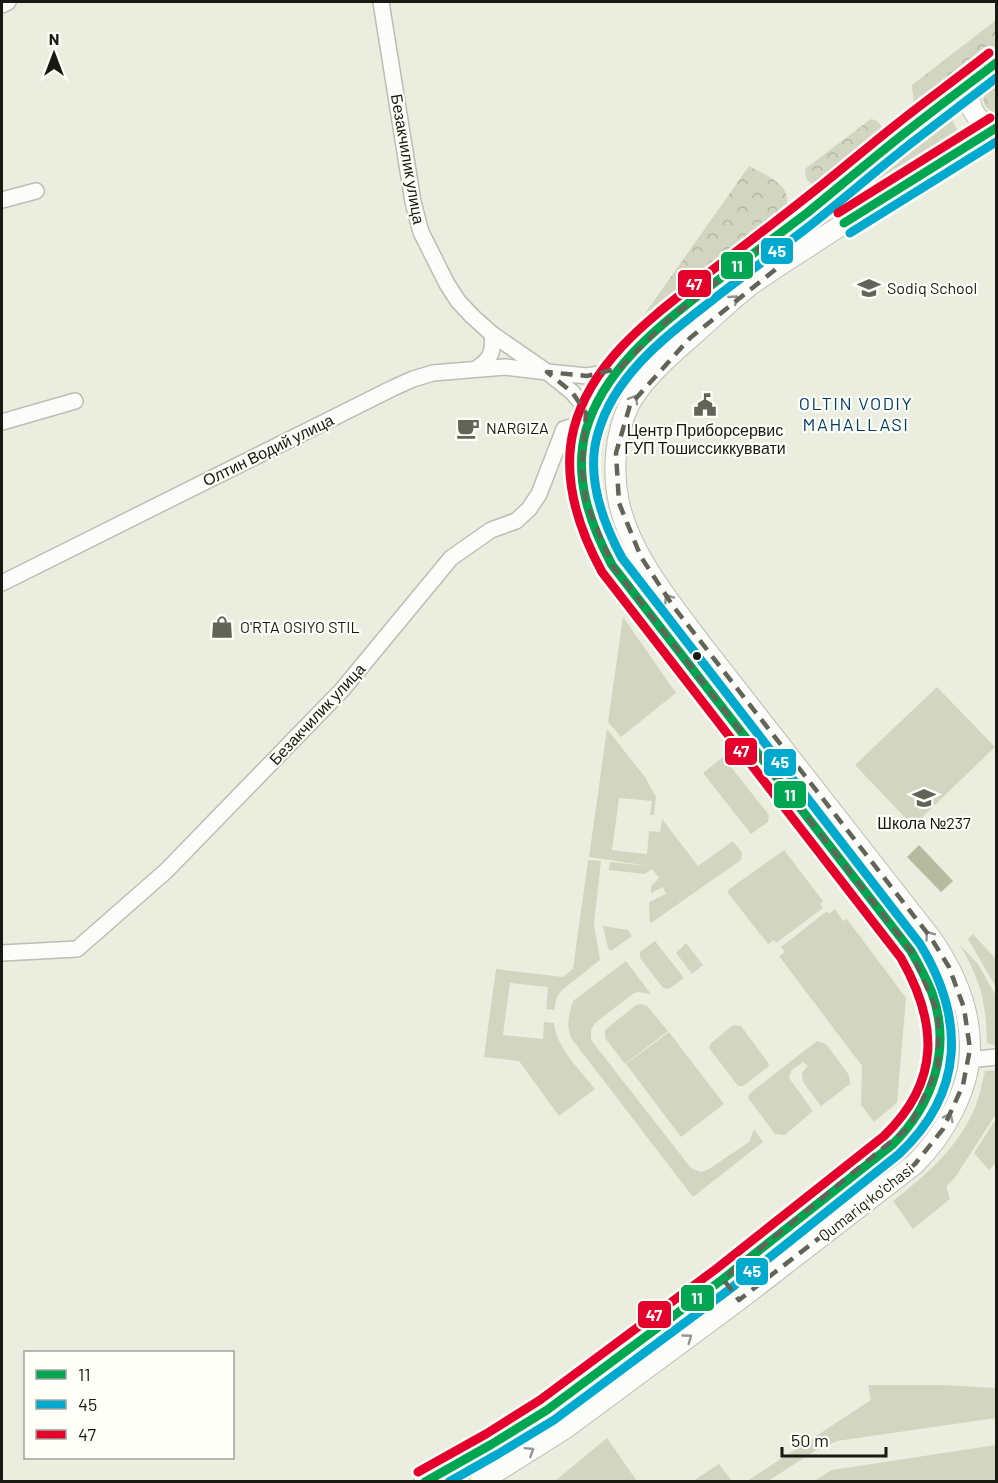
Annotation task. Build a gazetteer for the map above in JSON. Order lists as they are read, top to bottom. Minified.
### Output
{"streets":{"main road":["Qumariq ko'chasi"],"street":["Безакчилик улица","Олтин Водий улица"]},"crossings":[["Безакчилик улица","Олтин Водий улица"],["Безакчилик улица","Qumariq ko'chasi"],["Олтин Водий улица","Qumariq ko'chasi"]],"districts":["OLTIN VODIY MAHALLASI"],"places":{"school or university":["Sodiq School","Школа №237"],"public building":["Центр Приборсервис ГУП Тошиссиккуввати"],"cafe":["NARGIZA"],"shop":["O'RTA OSIYO STIL"]},"lines":["transit line 47","transit line 11","transit line 45"],"legend":["11","45","47"],"scale_bar":"50 m","north":"top"}
